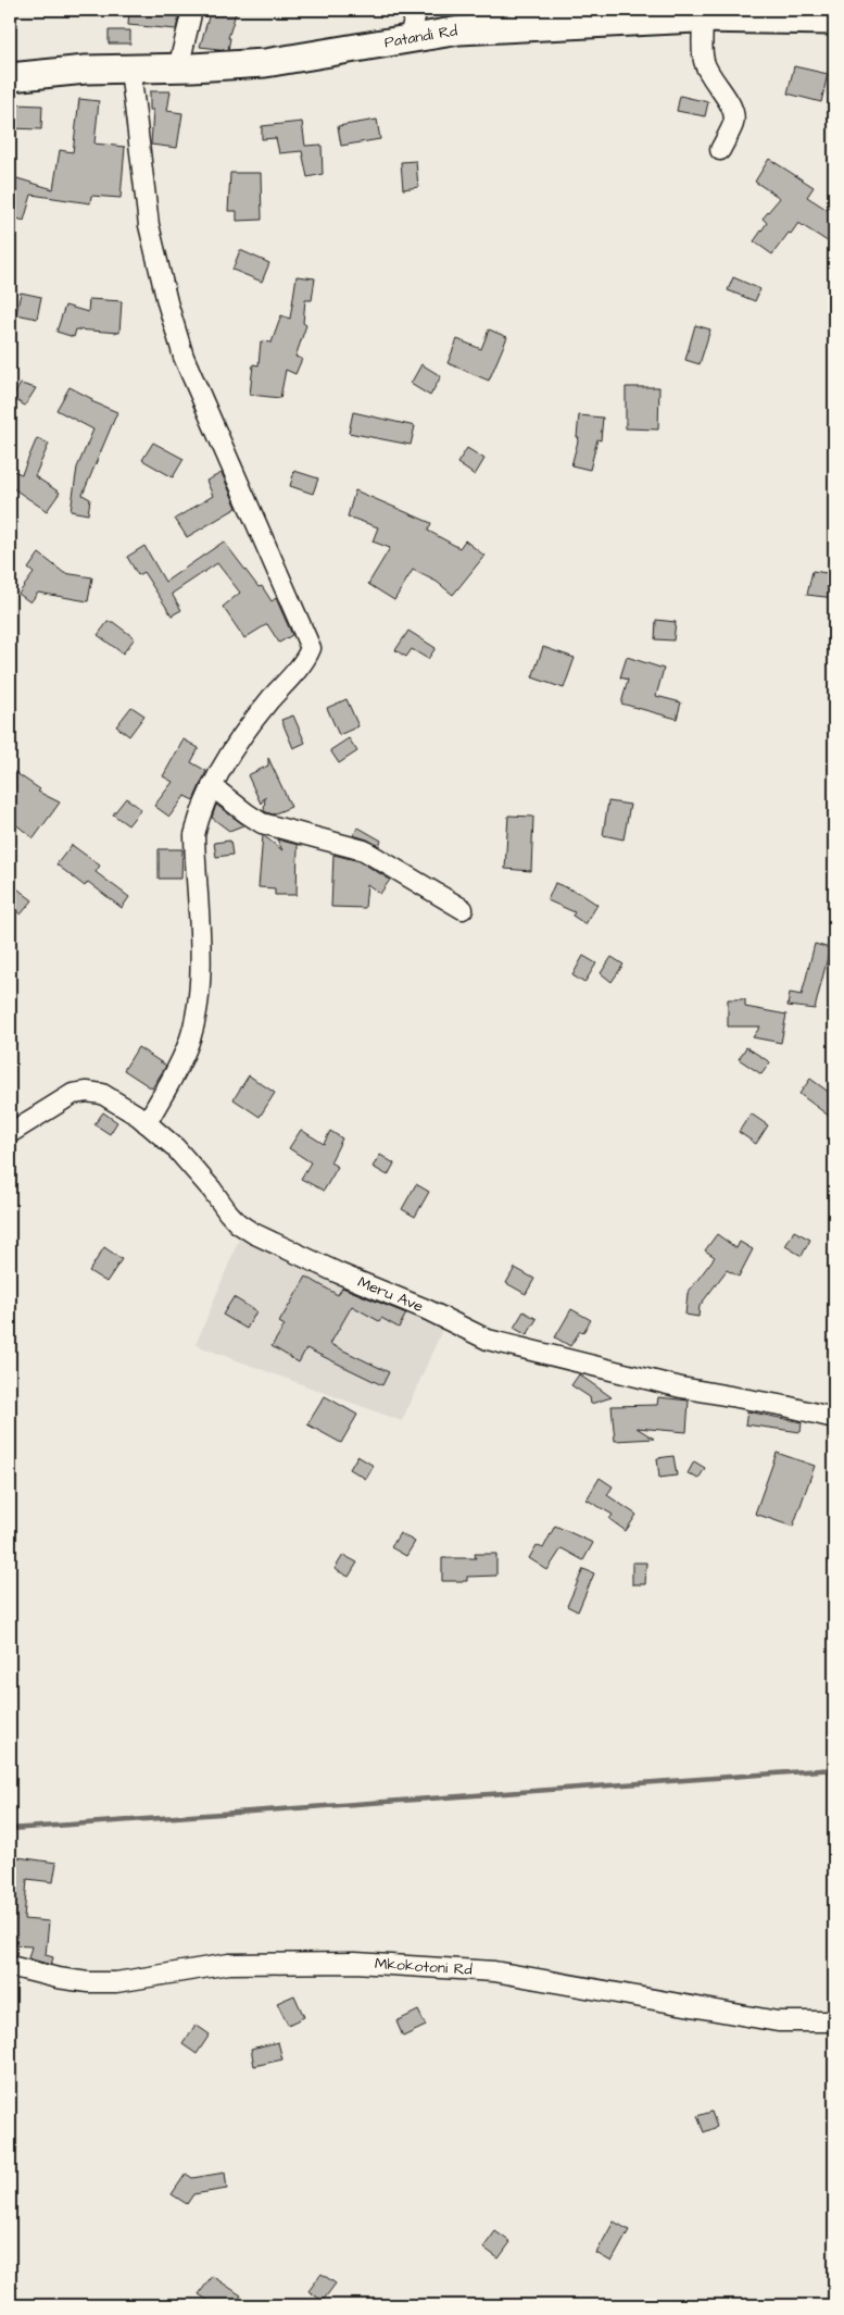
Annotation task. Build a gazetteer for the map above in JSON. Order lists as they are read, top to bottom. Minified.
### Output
{"streets":{"street":["Patandi Rd","Meru Ave","Mkokotoni Rd"]}}
